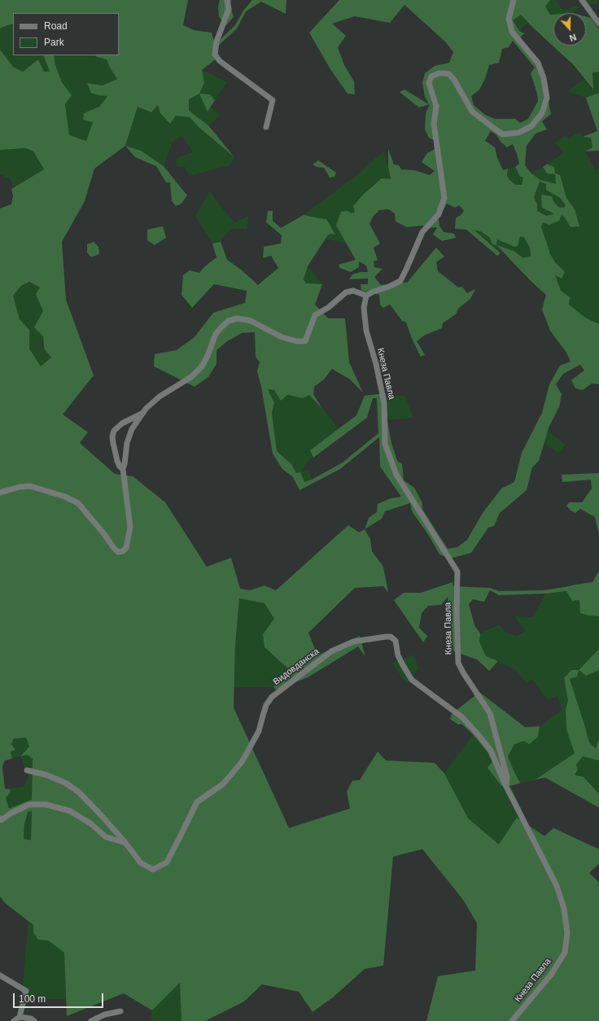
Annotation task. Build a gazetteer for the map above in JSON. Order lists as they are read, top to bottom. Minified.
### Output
{"streets":{"street":["Кнеза Павла","Видовданска"]},"crossings":[["Кнеза Павла","Видовданска"]],"legend":["Road","Park"],"scale_bar":"100 m","north":"bottom"}
